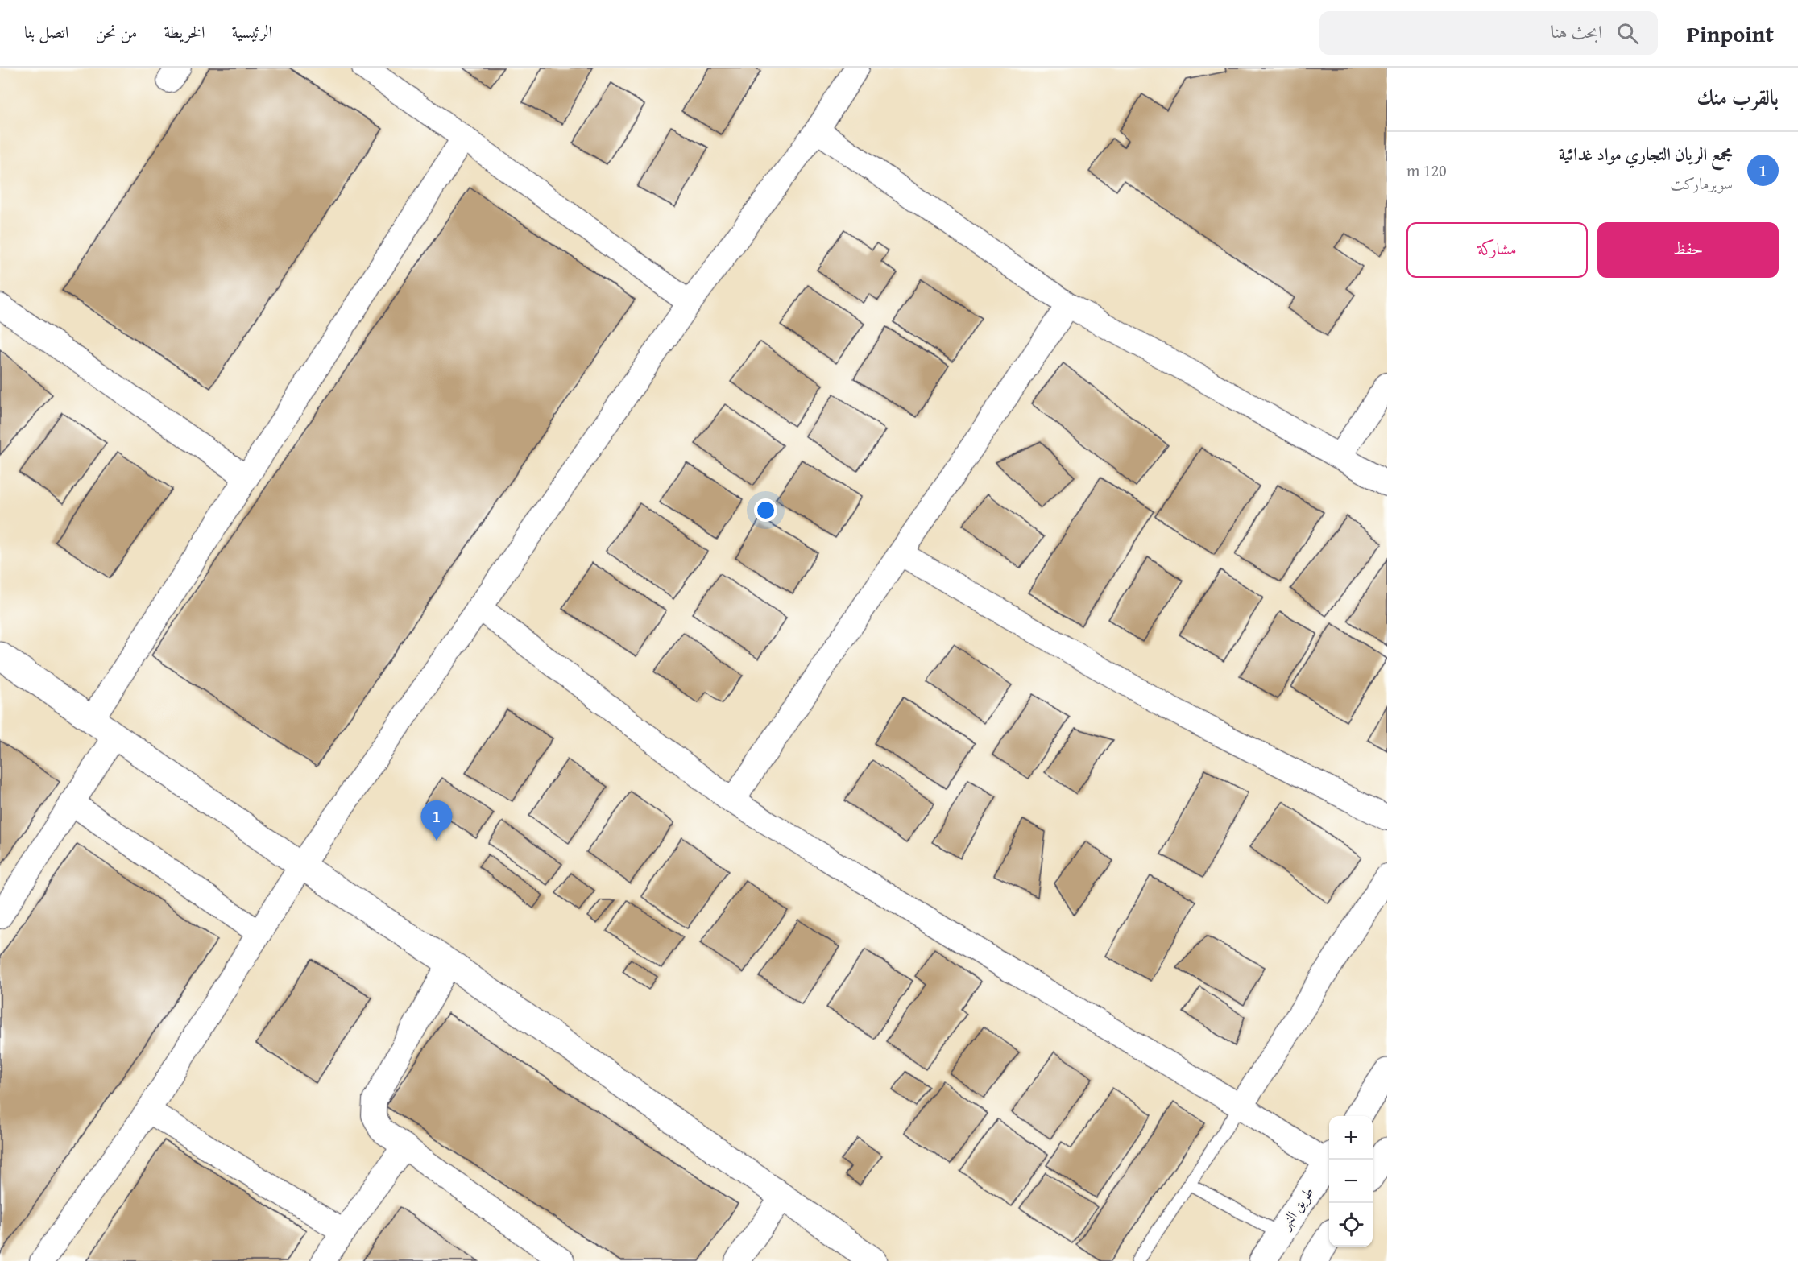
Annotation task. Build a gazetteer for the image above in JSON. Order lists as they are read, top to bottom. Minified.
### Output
{"streets":{"main road":["طريق النهر"]},"page":{"header":"Pinpoint","search":"ابحث هنا","nav":["الرئيسية","الخريطة","من نحن","اتصل بنا"],"heading":"بالقرب منك","list":[{"mark":"1","name":"مجمع الريان التجاري مواد غدائية","note":"سوبرماركت","value":"120 m"}],"buttons":["حفظ","مشاركة"],"pins":"1","map_buttons":["+","−"]}}
